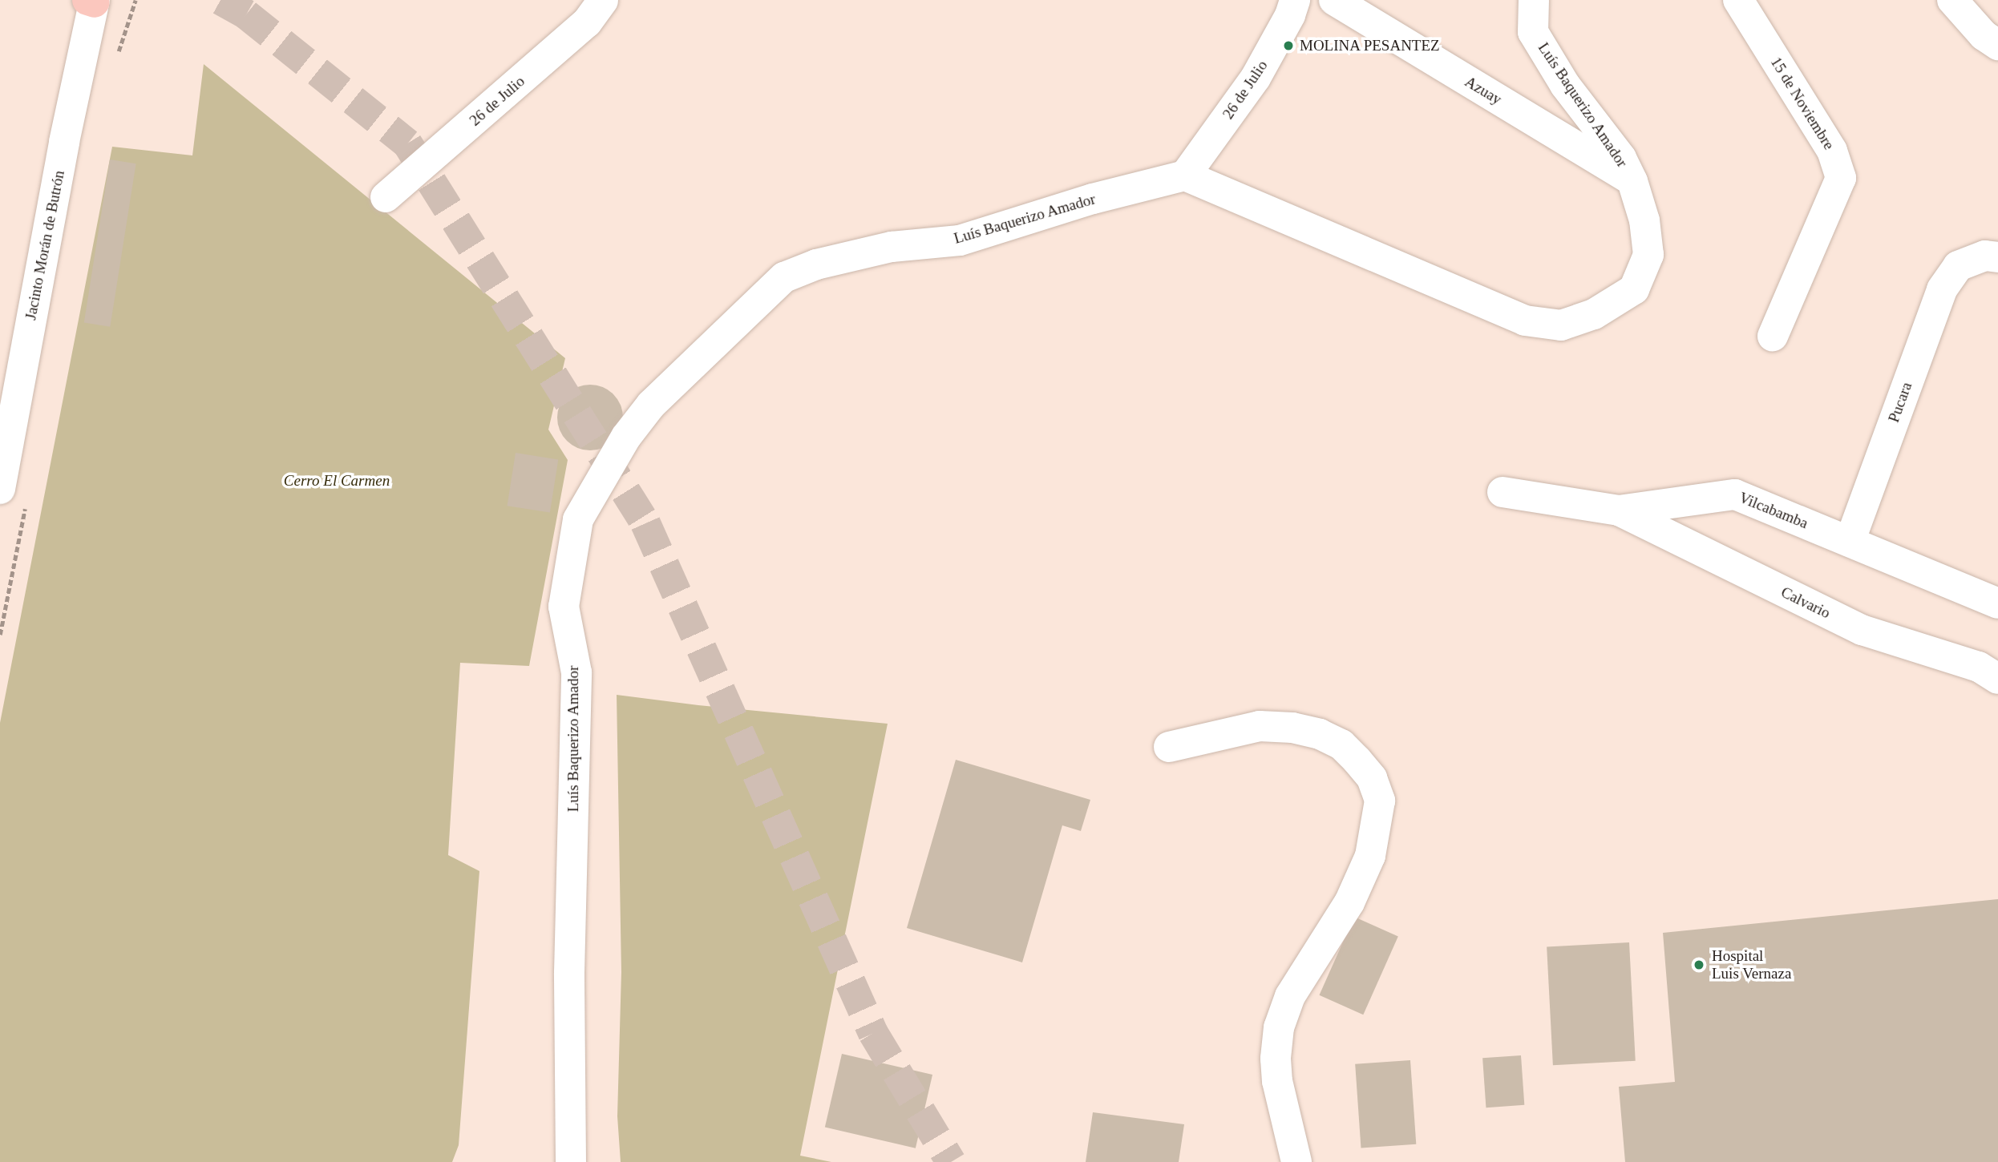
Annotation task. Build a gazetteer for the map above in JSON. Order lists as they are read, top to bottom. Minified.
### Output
{"streets":{"street":["26 de Julio","Azuay","15 de Noviembre","Luís Baquerizo Amador","Jacinto Morán de Butrón","Pucara","Vilcabamba","Calvario"]},"crossings":[["26 de Julio","Luís Baquerizo Amador"],["Azuay","Luís Baquerizo Amador"],["Pucara","Vilcabamba"],["Vilcabamba","Calvario"]],"parks":["Cerro El Carmen"],"places":["MOLINA PESANTEZ","Hospital Luis Vernaza"]}
